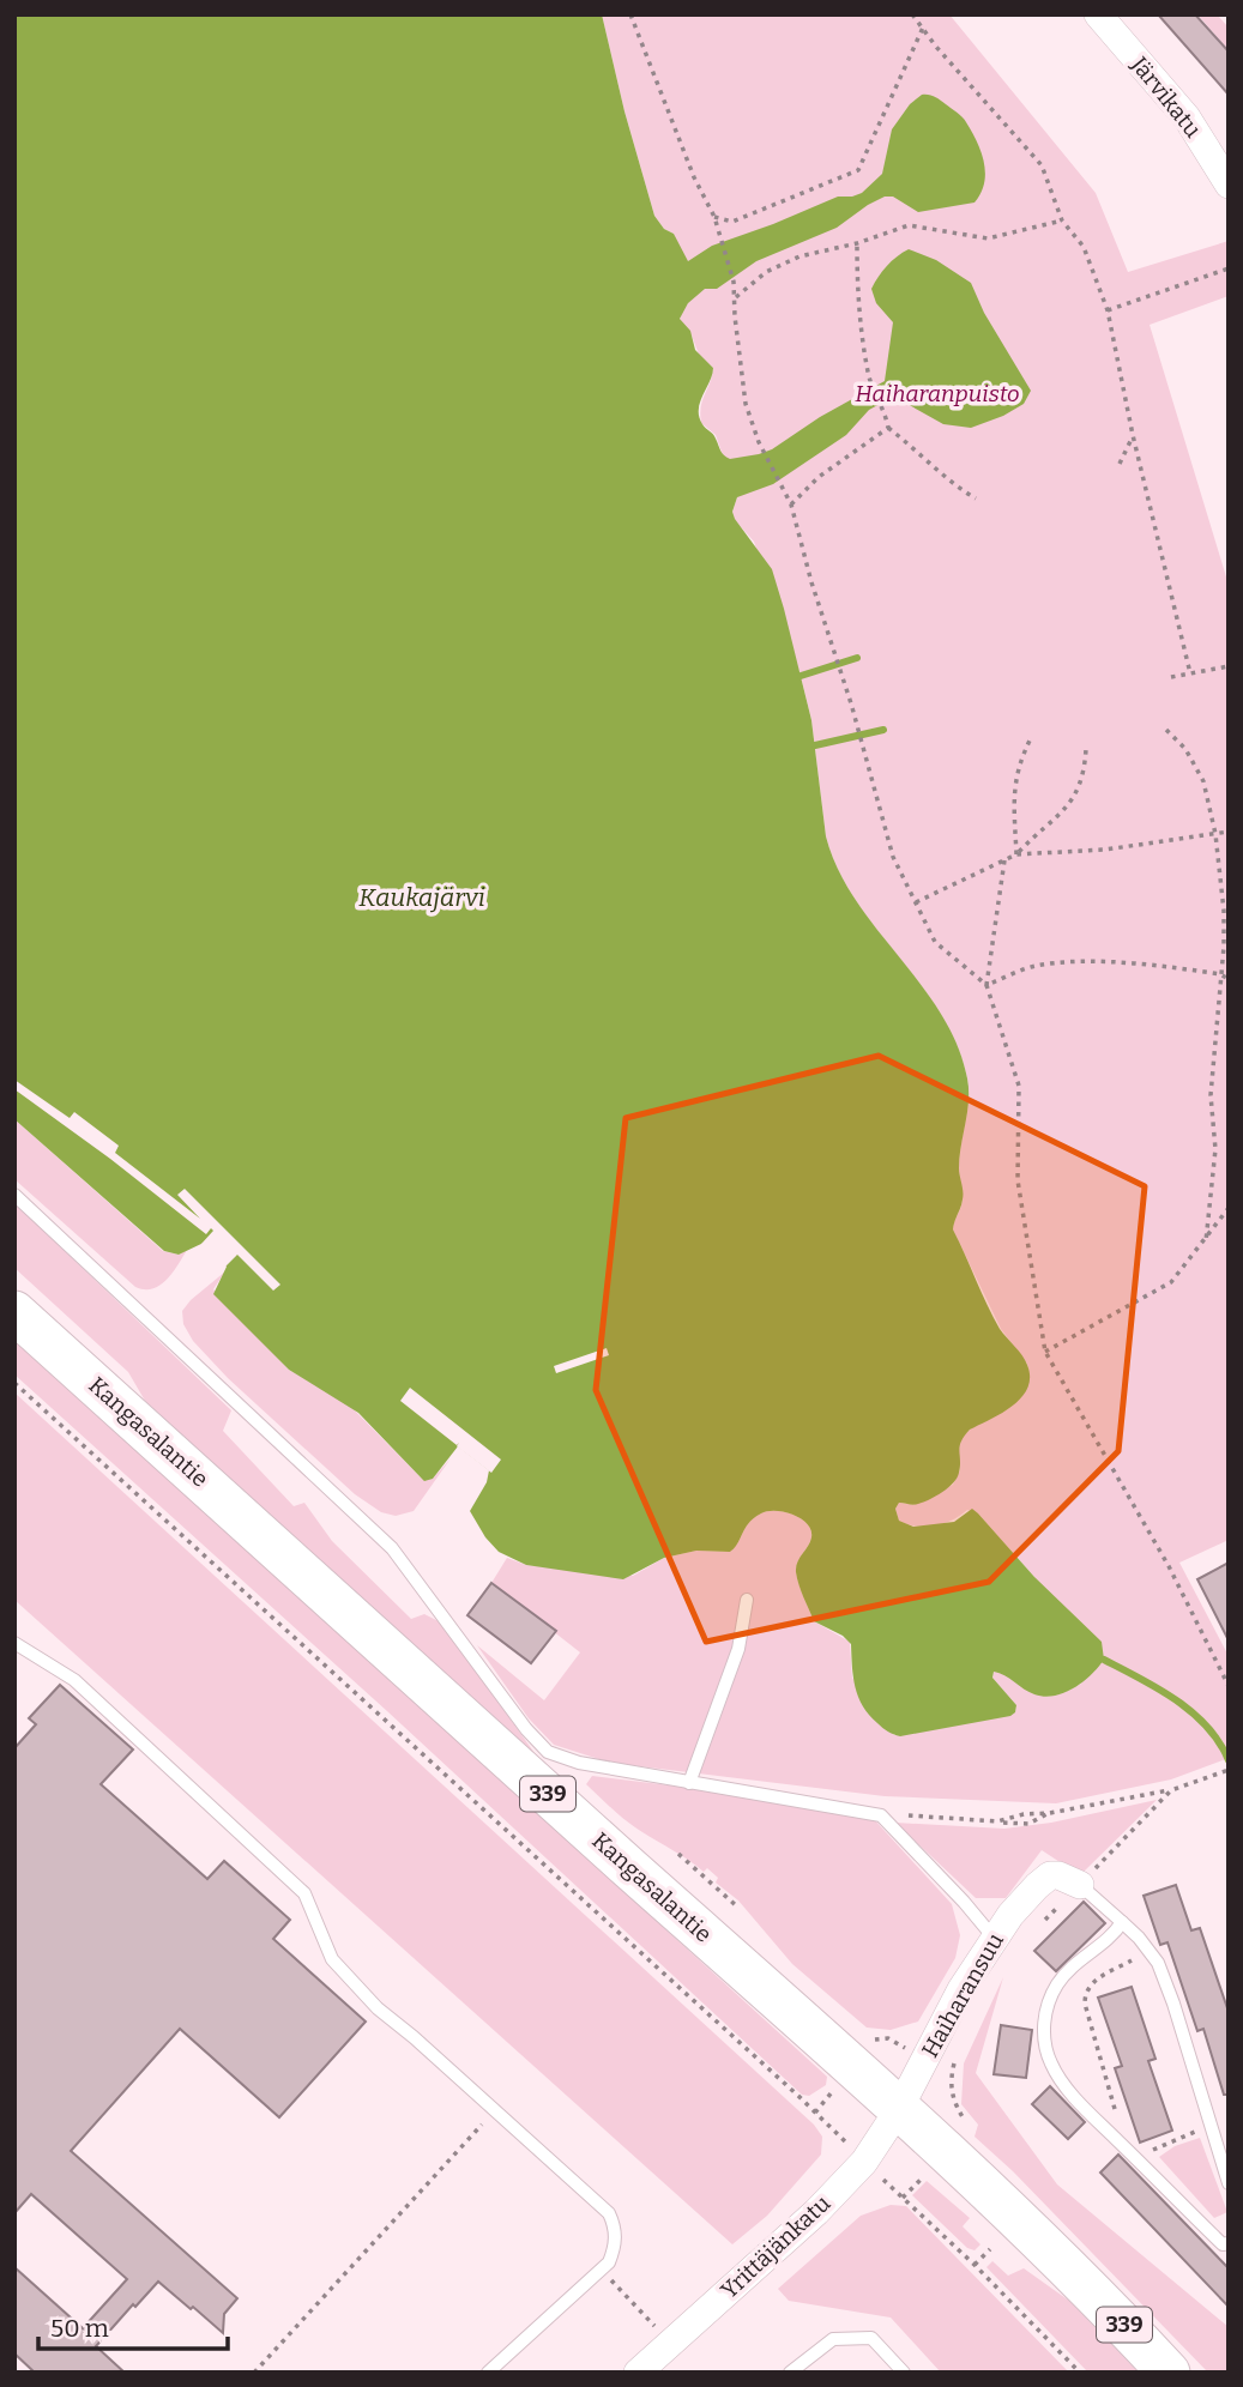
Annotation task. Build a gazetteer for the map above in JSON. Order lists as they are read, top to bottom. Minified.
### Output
{"streets":{"main road":["Kangasalantie","339"],"street":["Järvikatu","Haiharansuu","Yrittäjänkatu"]},"crossings":[["Kangasalantie","Haiharansuu"],["Kangasalantie","Yrittäjänkatu"],["Haiharansuu","Yrittäjänkatu"]],"water":["Kaukajärvi"],"parks":["Haiharanpuisto"],"scale_bar":"50 m"}
